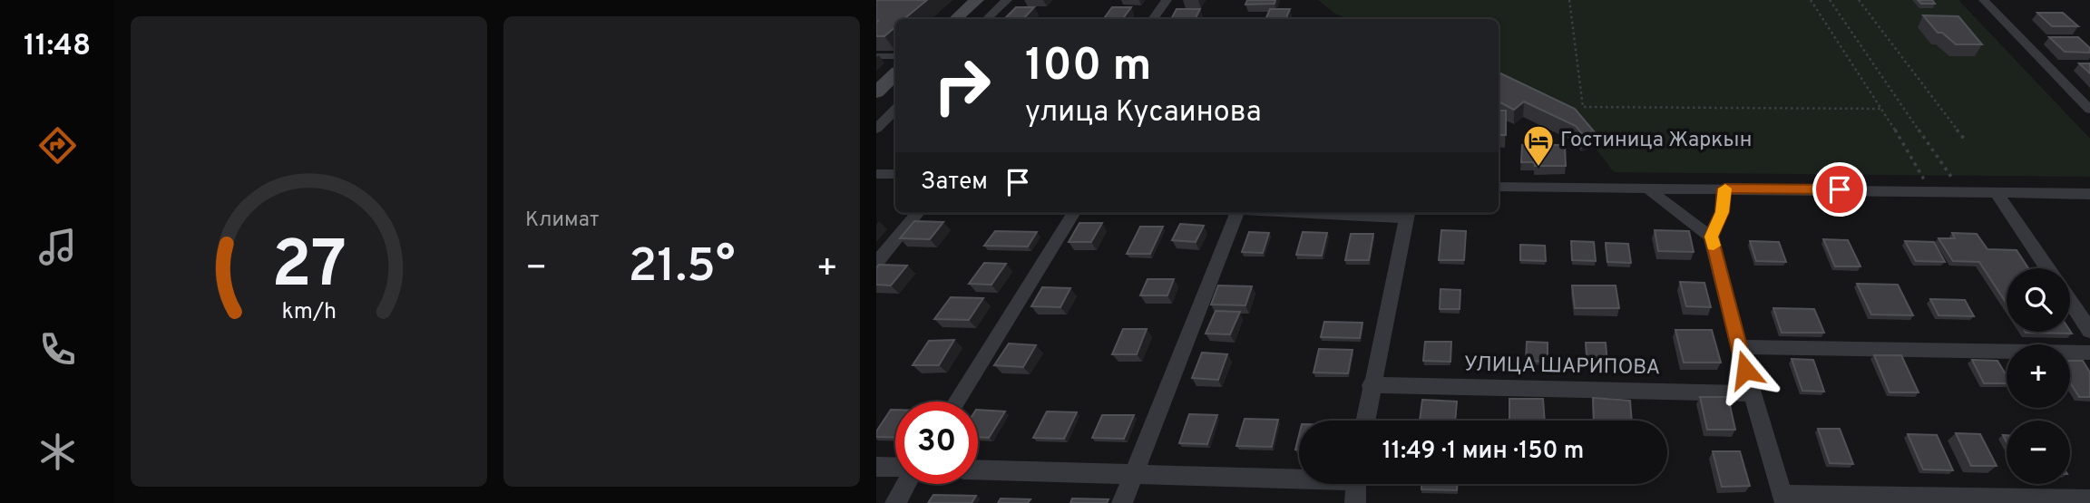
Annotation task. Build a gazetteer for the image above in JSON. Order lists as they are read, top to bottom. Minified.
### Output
{"streets":{"street":["УЛИЦА ШАРИПОВА"]},"places":{"hotel":["Гостиница Жаркын"]},"page":{"tabs":"11:48","tile":"Климат","turn":["100 m","улица Кусаинова"],"then":"Затем","heat":["−","21.5°","+"],"map_buttons":["+","−"],"limit":"30","trip":"11:49 · 1 мин · 150 m","gauge":["27","km/h"]}}
